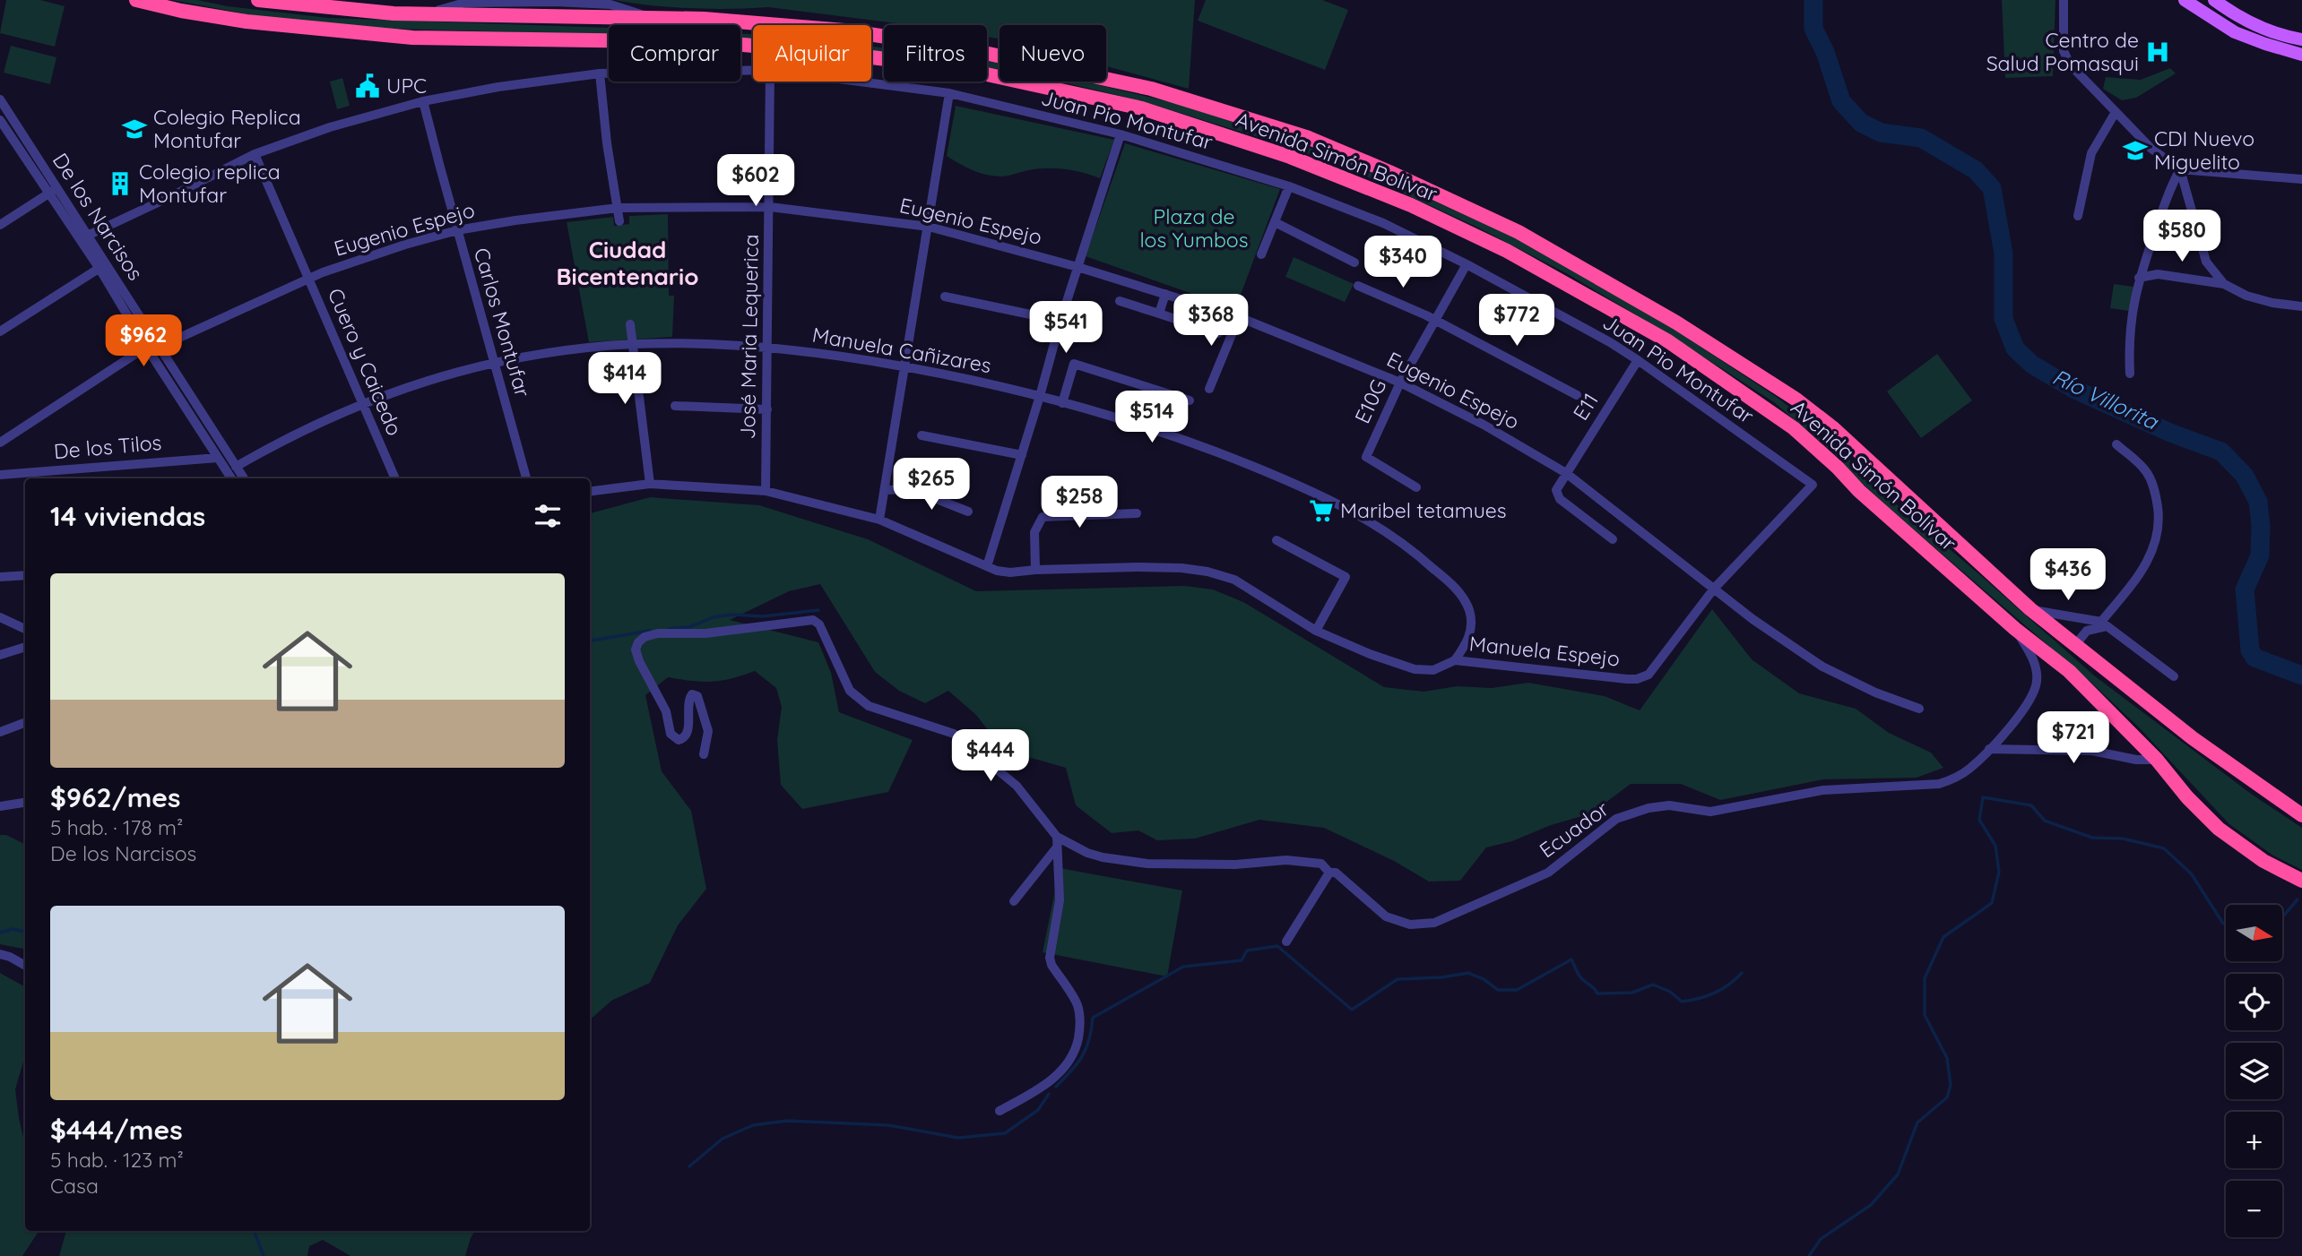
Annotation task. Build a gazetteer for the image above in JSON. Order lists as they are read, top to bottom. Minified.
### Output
{"streets":{"highway":["Avenida Simón Bolívar"],"street":["Juan Pio Montufar","De los Narcisos","Eugenio Espejo","Carlos Montufar","José Maria Lequerica","Manuela Cañizares","Cuero y Caicedo","E10G","E11","De los Tilos","Manuela Espejo","Ecuador"]},"crossings":[["Juan Pio Montufar","De los Narcisos"],["Juan Pio Montufar","Carlos Montufar"],["Juan Pio Montufar","Cuero y Caicedo"],["Juan Pio Montufar","E10G"],["Juan Pio Montufar","E11"],["Juan Pio Montufar","Manuela Espejo"],["Avenida Simón Bolívar","Ecuador"],["De los Narcisos","Eugenio Espejo"],["De los Narcisos","Manuela Cañizares"],["De los Narcisos","De los Tilos"],["Eugenio Espejo","Carlos Montufar"],["Eugenio Espejo","José Maria Lequerica"],["Eugenio Espejo","Cuero y Caicedo"],["Eugenio Espejo","E10G"],["Eugenio Espejo","E11"],["Eugenio Espejo","Manuela Espejo"],["Carlos Montufar","Manuela Cañizares"],["José Maria Lequerica","Manuela Cañizares"],["José Maria Lequerica","Manuela Espejo"],["Manuela Cañizares","Cuero y Caicedo"],["Manuela Cañizares","Manuela Espejo"]],"districts":["Ciudad Bicentenario"],"water":["Río Villorita"],"parks":["Plaza de los Yumbos"],"places":{"hospital":["Centro de Salud Pomasqui"],"public building":["UPC"],"school or university":["Colegio Replica Montufar","CDI Nuevo Miguelito"],"building":["Colegio replica Montufar"],"supermarket":["Maribel tetamues"]},"north":"right","page":{"chip":["Comprar","Alquilar","Filtros","Nuevo"],"price":["$602","$580","$340","$368","$772","$541","$962","$414","$514","$265","$258","$436","$721","$444"],"heading":"14 viviendas","list":[{"name":"$962/mes","note":"5 hab. · 178 m² · De los Narcisos"},{"name":"$444/mes","note":"5 hab. · 123 m² · Casa"}],"map_buttons":["+","−"]}}
